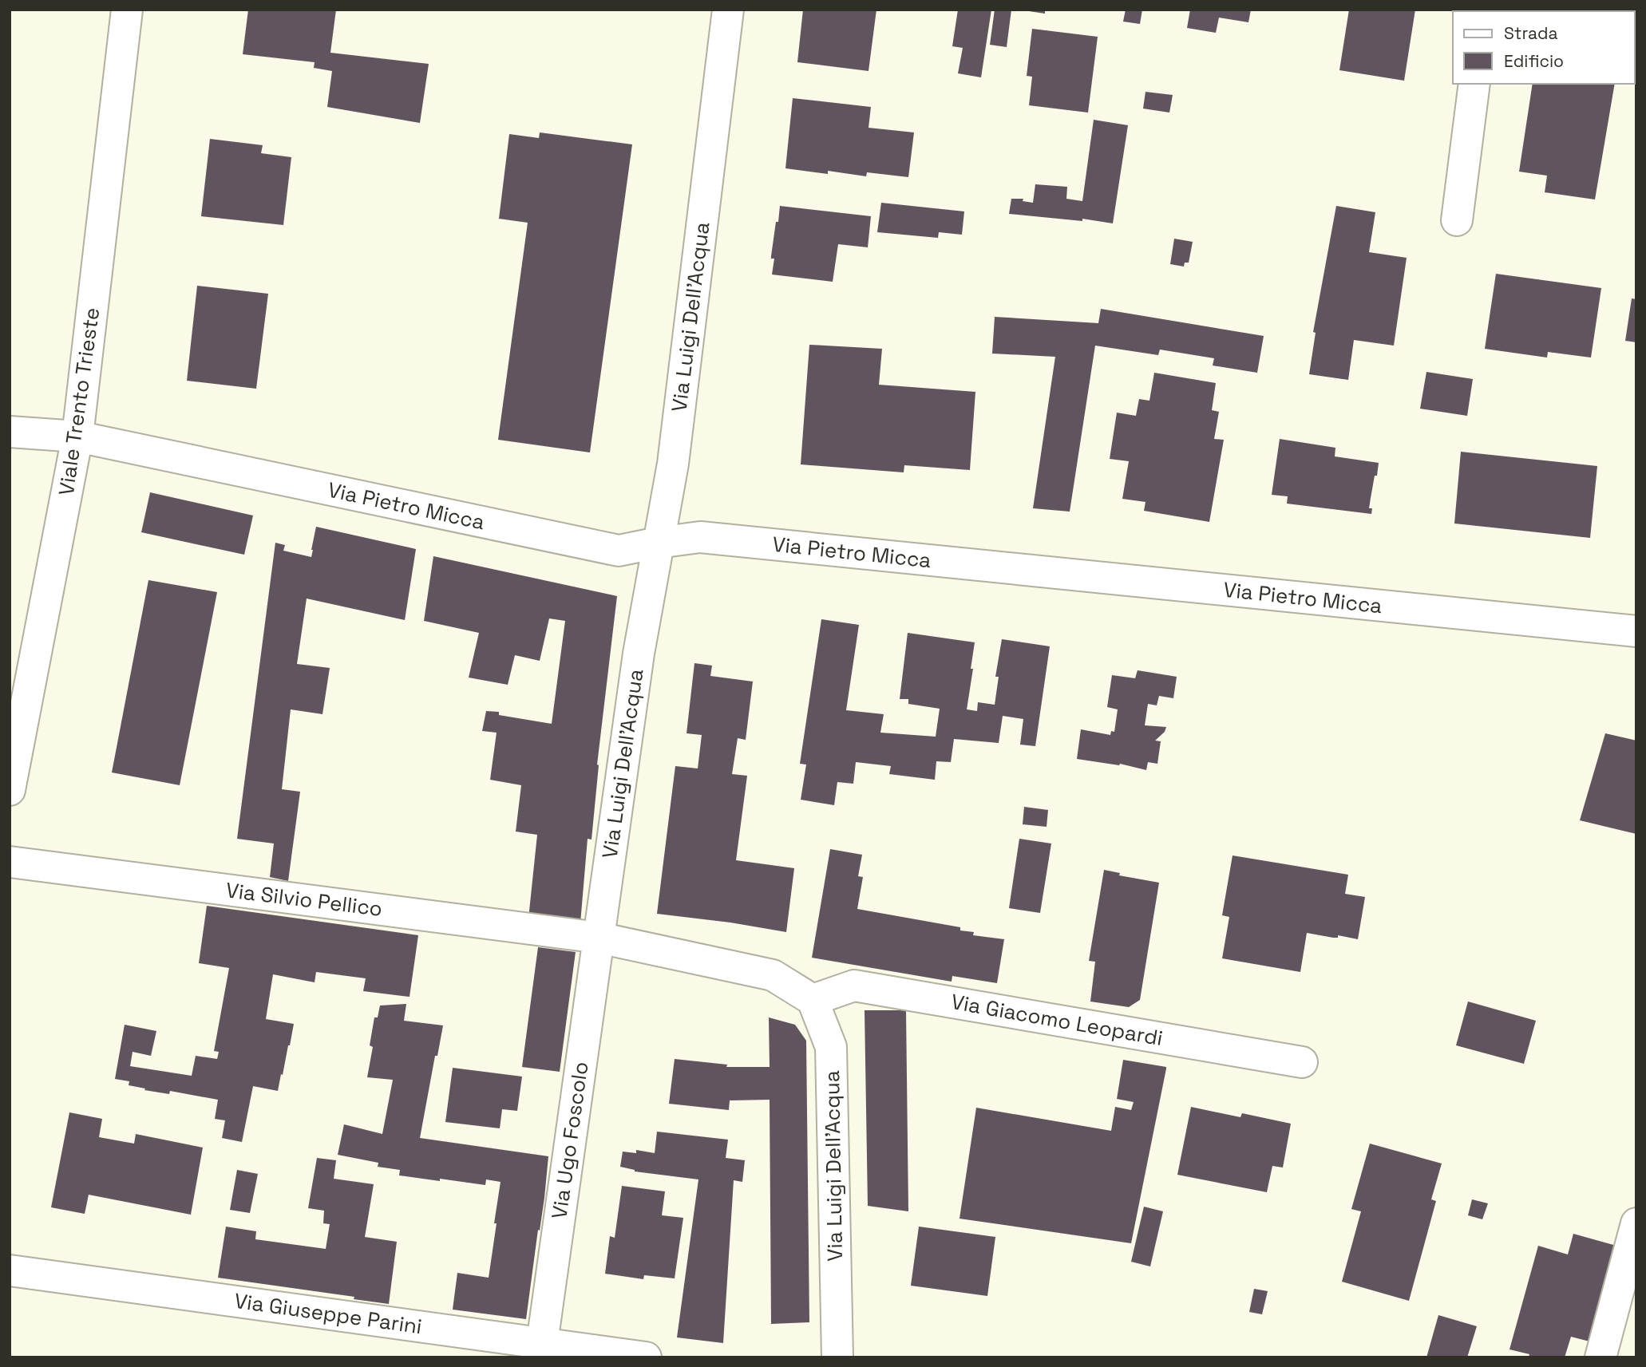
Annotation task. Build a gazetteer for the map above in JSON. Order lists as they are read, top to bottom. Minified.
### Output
{"streets":{"street":["Via Luigi Dell'Acqua","Viale Trento Trieste","Via Pietro Micca","Via Silvio Pellico","Via Giacomo Leopardi","Via Ugo Foscolo","Via Giuseppe Parini"]},"crossings":[["Via Luigi Dell'Acqua","Via Pietro Micca"],["Via Luigi Dell'Acqua","Via Silvio Pellico"],["Via Luigi Dell'Acqua","Via Giacomo Leopardi"],["Via Luigi Dell'Acqua","Via Ugo Foscolo"],["Viale Trento Trieste","Via Pietro Micca"],["Via Silvio Pellico","Via Ugo Foscolo"],["Via Ugo Foscolo","Via Giuseppe Parini"]],"legend":["Strada","Edificio"]}
